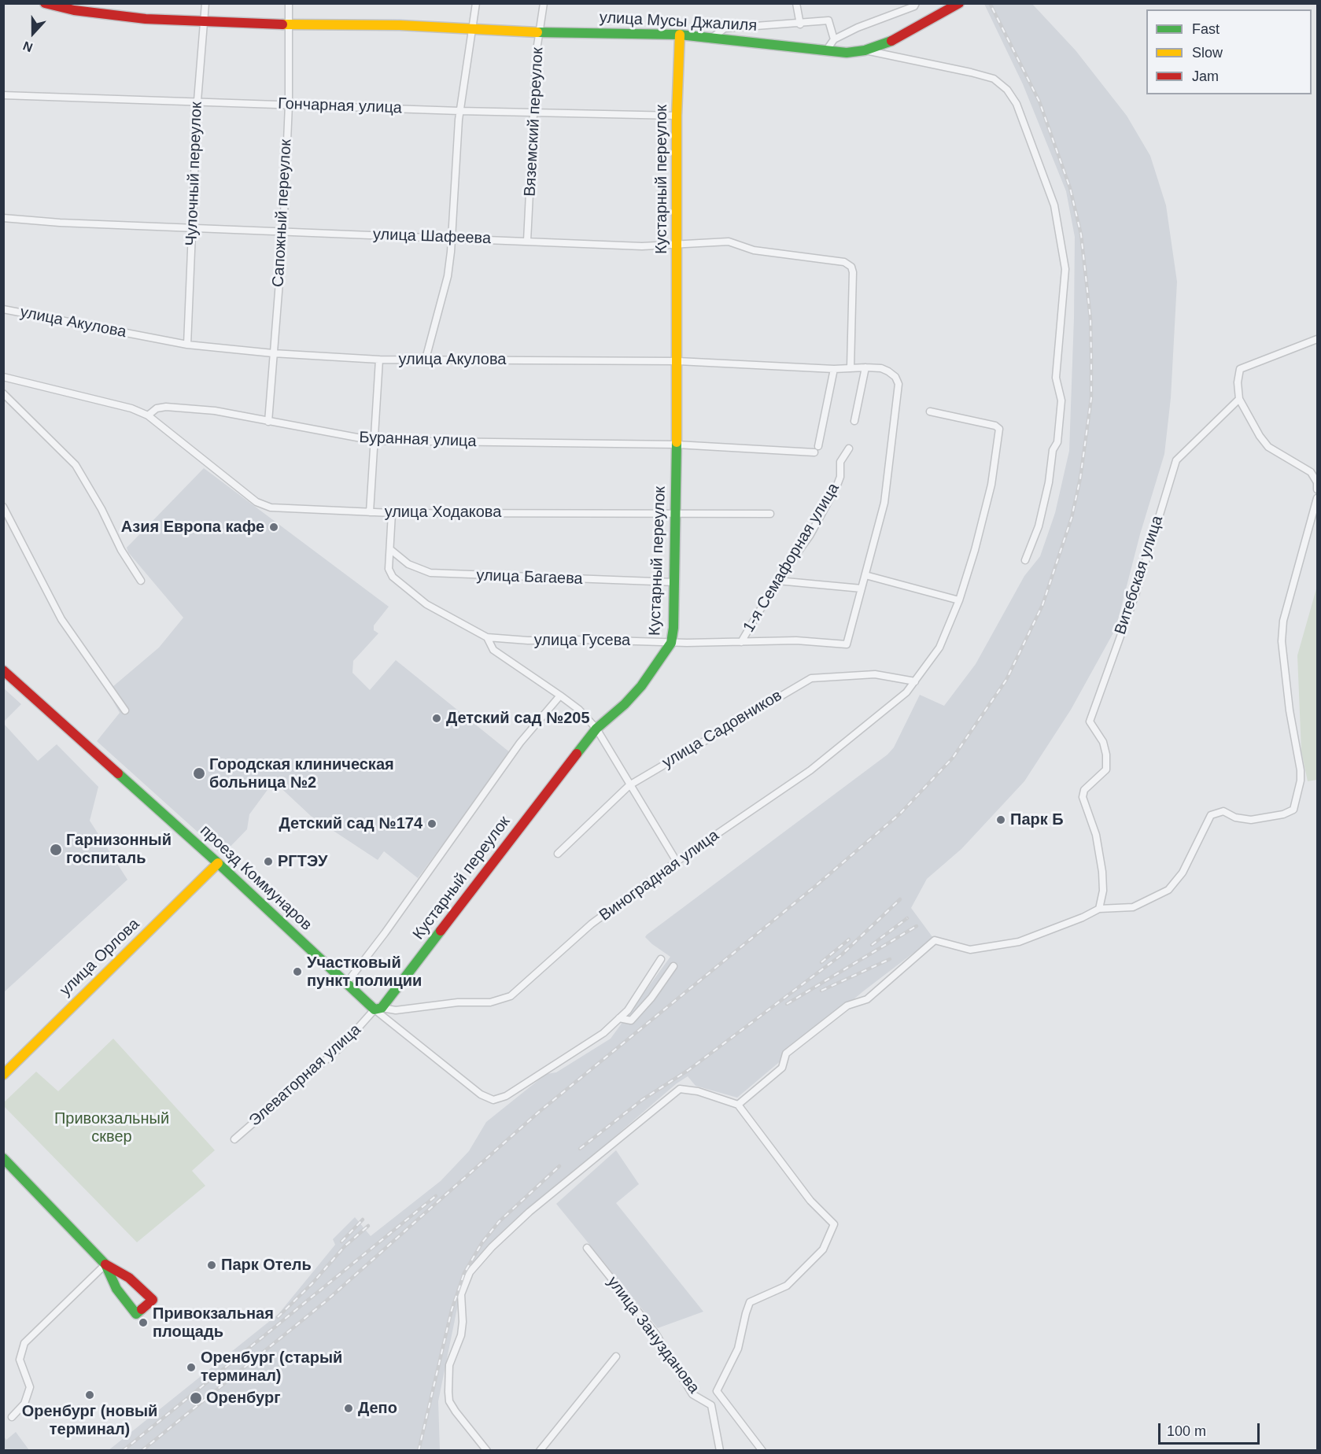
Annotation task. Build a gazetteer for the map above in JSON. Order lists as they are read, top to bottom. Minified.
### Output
{"streets":{"street":["улица Мусы Джалиля","Гончарная улица","Вяземский переулок","Чулочный переулок","Кустарный переулок","Сапожный переулок","улица Шафеева","улица Акулова","Буранная улица","улица Ходакова","1-я Семафорная улица","Витебская улица","улица Багаева","улица Гусева","улица Садовников","Виноградная улица","проезд Коммунаров","улица Орлова","Элеваторная улица","улица Занузданова"]},"crossings":[["улица Мусы Джалиля","Вяземский переулок"],["улица Мусы Джалиля","Чулочный переулок"],["улица Мусы Джалиля","Кустарный переулок"],["улица Мусы Джалиля","Сапожный переулок"],["Гончарная улица","Вяземский переулок"],["Гончарная улица","Чулочный переулок"],["Гончарная улица","Кустарный переулок"],["Гончарная улица","Сапожный переулок"],["Вяземский переулок","улица Шафеева"],["Чулочный переулок","улица Шафеева"],["Чулочный переулок","улица Акулова"],["Кустарный переулок","улица Шафеева"],["Кустарный переулок","улица Акулова"],["Кустарный переулок","Буранная улица"],["Кустарный переулок","улица Ходакова"],["Кустарный переулок","улица Багаева"],["Кустарный переулок","улица Гусева"],["Кустарный переулок","Виноградная улица"],["Кустарный переулок","проезд Коммунаров"],["Кустарный переулок","Элеваторная улица"],["Сапожный переулок","улица Шафеева"],["Сапожный переулок","улица Акулова"],["Сапожный переулок","Буранная улица"],["улица Шафеева","улица Акулова"],["улица Акулова","Буранная улица"],["Буранная улица","улица Ходакова"],["улица Ходакова","улица Гусева"],["1-я Семафорная улица","улица Гусева"],["улица Багаева","улица Гусева"],["улица Садовников","Виноградная улица"],["Виноградная улица","проезд Коммунаров"],["Виноградная улица","Элеваторная улица"],["проезд Коммунаров","улица Орлова"],["проезд Коммунаров","Элеваторная улица"]],"parks":["Привокзальный сквер"],"places":["Азия Европа кафе","Детский сад №205","Городская клиническая больница №2","Парк Б","Детский сад №174","Гарнизонный госпиталь","РГТЭУ","Участковый пункт полиции","Парк Отель","Привокзальная площадь","Оренбург (старый терминал)","Оренбург (новый терминал)","Оренбург","Депо"],"legend":["Fast","Slow","Jam"],"scale_bar":"100 m","north":"bottom"}
